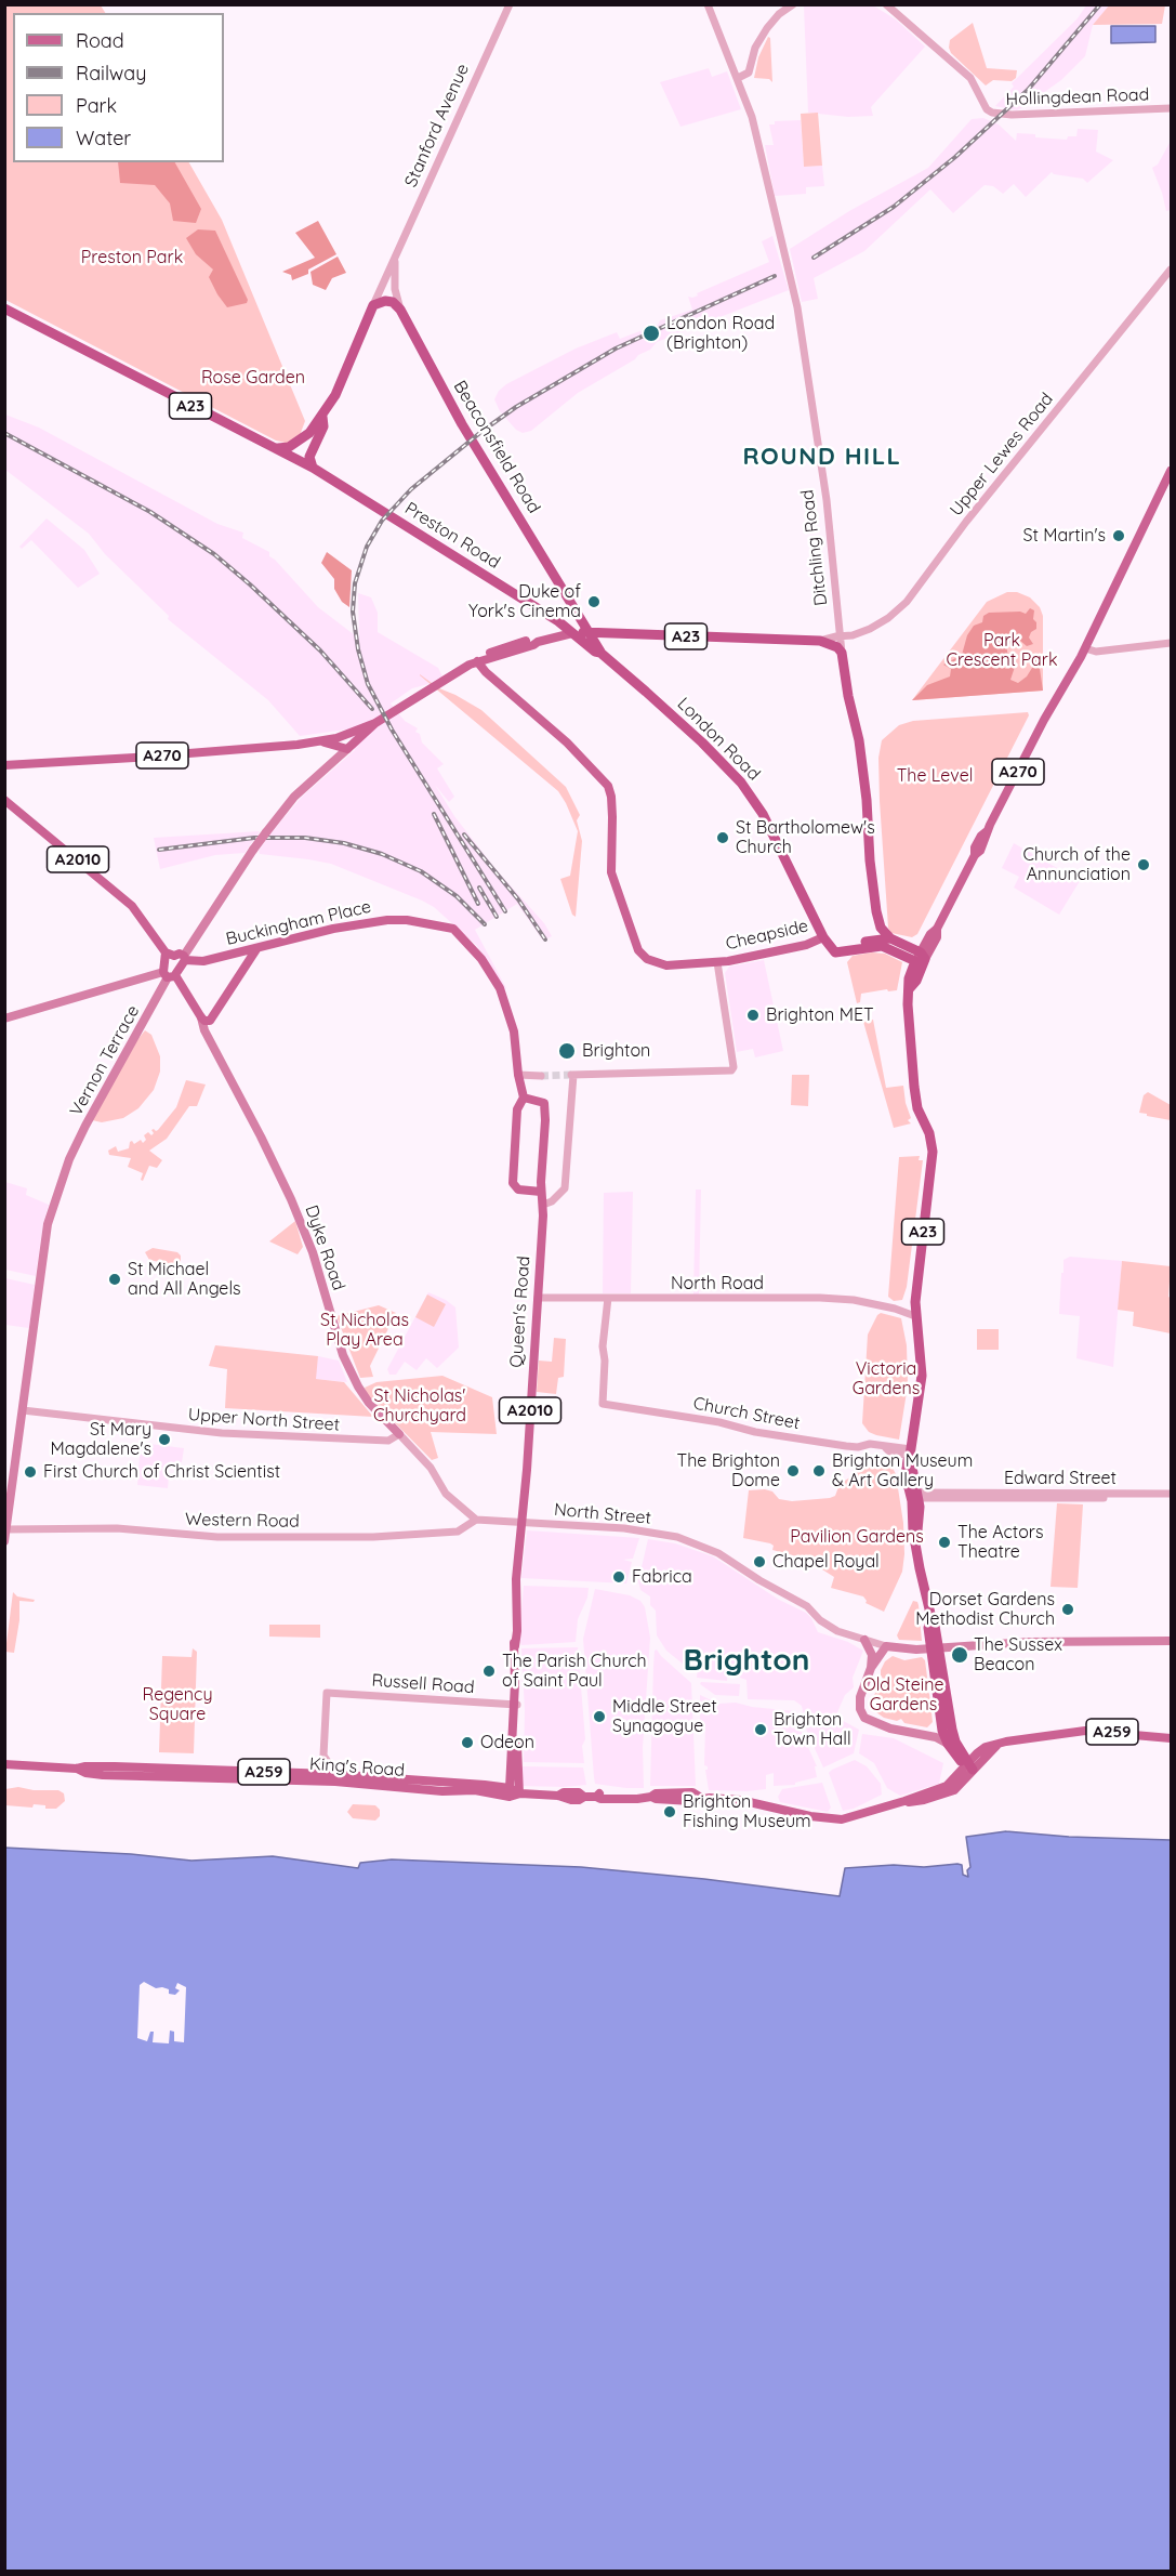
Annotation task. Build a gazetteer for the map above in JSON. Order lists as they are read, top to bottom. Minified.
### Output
{"streets":{"highway":["Stanford Avenue","A23","Beaconsfield Road","Preston Road","Ditchling Road","London Road"],"main road":["A270","A2010","Buckingham Place","Cheapside","Vernon Terrace","Dyke Road","Queen's Road","A259","King's Road"],"street":["Hollingdean Road","Upper Lewes Road","North Road","Church Street","Upper North Street","Edward Street","North Street","Western Road","Russell Road"]},"crossings":[["Stanford Avenue","Beaconsfield Road"],["A23","Beaconsfield Road"],["A23","Upper Lewes Road"],["A23","Preston Road"],["A23","Ditchling Road"],["A23","London Road"],["A23","A270"],["A23","Cheapside"],["A23","North Road"],["A23","Church Street"],["A23","Edward Street"],["A23","A259"],["A23","King's Road"],["Beaconsfield Road","Preston Road"],["Beaconsfield Road","London Road"],["Beaconsfield Road","A270"],["Upper Lewes Road","Ditchling Road"],["Preston Road","London Road"],["Preston Road","A270"],["London Road","A270"],["London Road","Cheapside"],["A270","Cheapside"],["A2010","Buckingham Place"],["A2010","Queen's Road"],["A2010","North Street"],["A2010","Russell Road"],["Vernon Terrace","Upper North Street"],["Vernon Terrace","Western Road"],["Dyke Road","Upper North Street"],["Dyke Road","North Street"],["Dyke Road","Western Road"],["North Road","Queen's Road"],["North Road","Church Street"],["Queen's Road","North Street"],["North Street","Western Road"],["Russell Road","King's Road"],["A259","King's Road"]],"districts":["ROUND HILL","Brighton"],"parks":["Preston Park","Rose Garden","Park Crescent Park","The Level","St Nicholas Play Area","Victoria Gardens","St Nicholas' Churchyard","Pavilion Gardens","Old Steine Gardens","Regency Square"],"places":["London Road (Brighton)","St Martin's","Duke of York's Cinema","St Bartholomew's Church","Church of the Annunciation","Brighton MET","Brighton","St Michael and All Angels","St Mary Magdalene's","The Brighton Dome","Brighton Museum & Art Gallery","First Church of Christ Scientist","The Actors Theatre","Chapel Royal","Fabrica","Dorset Gardens Methodist Church","The Sussex Beacon","The Parish Church of Saint Paul","Middle Street Synagogue","Brighton Town Hall","Odeon","Brighton Fishing Museum"],"legend":["Road","Railway","Park","Water"]}
